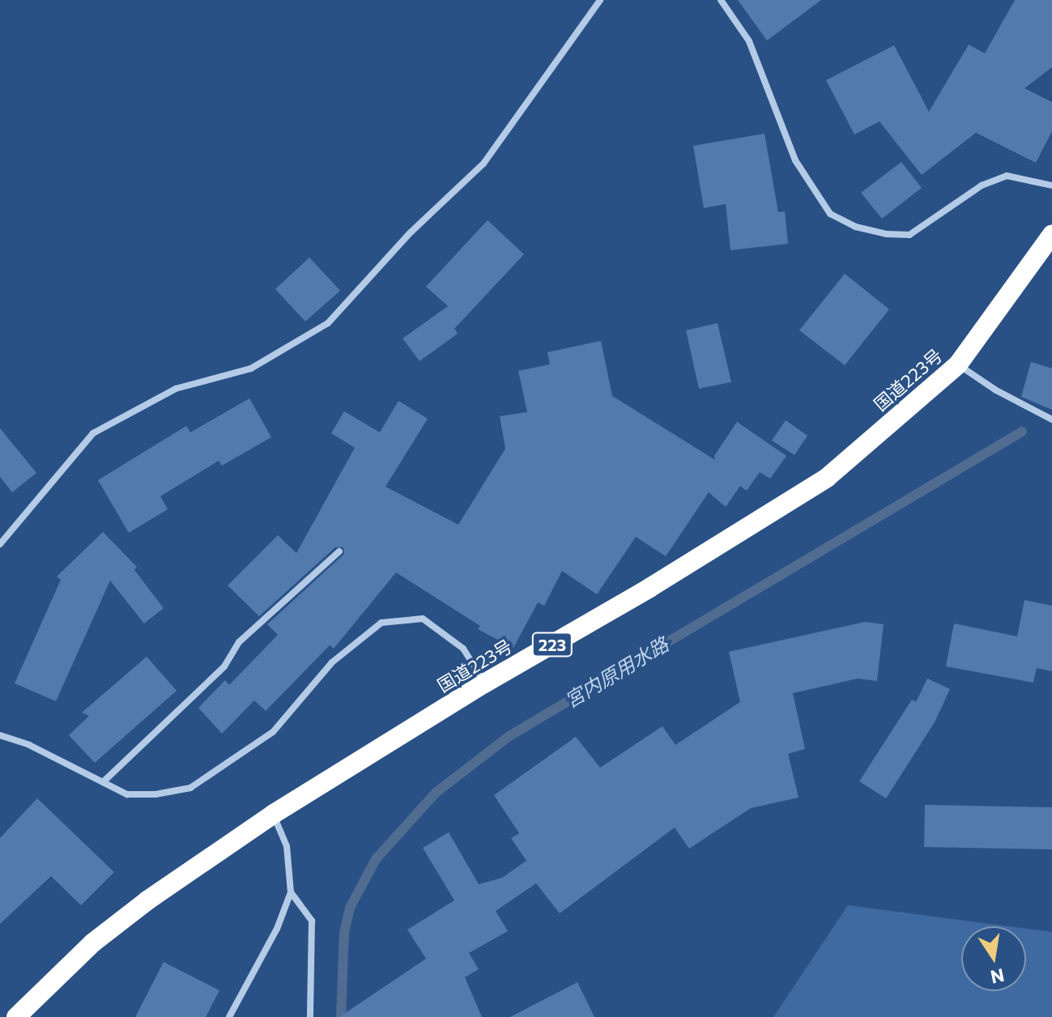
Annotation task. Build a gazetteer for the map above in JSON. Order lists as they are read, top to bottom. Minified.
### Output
{"streets":{"highway":["国道223号","223"]},"water":["宮内原用水路"],"north":"bottom"}
